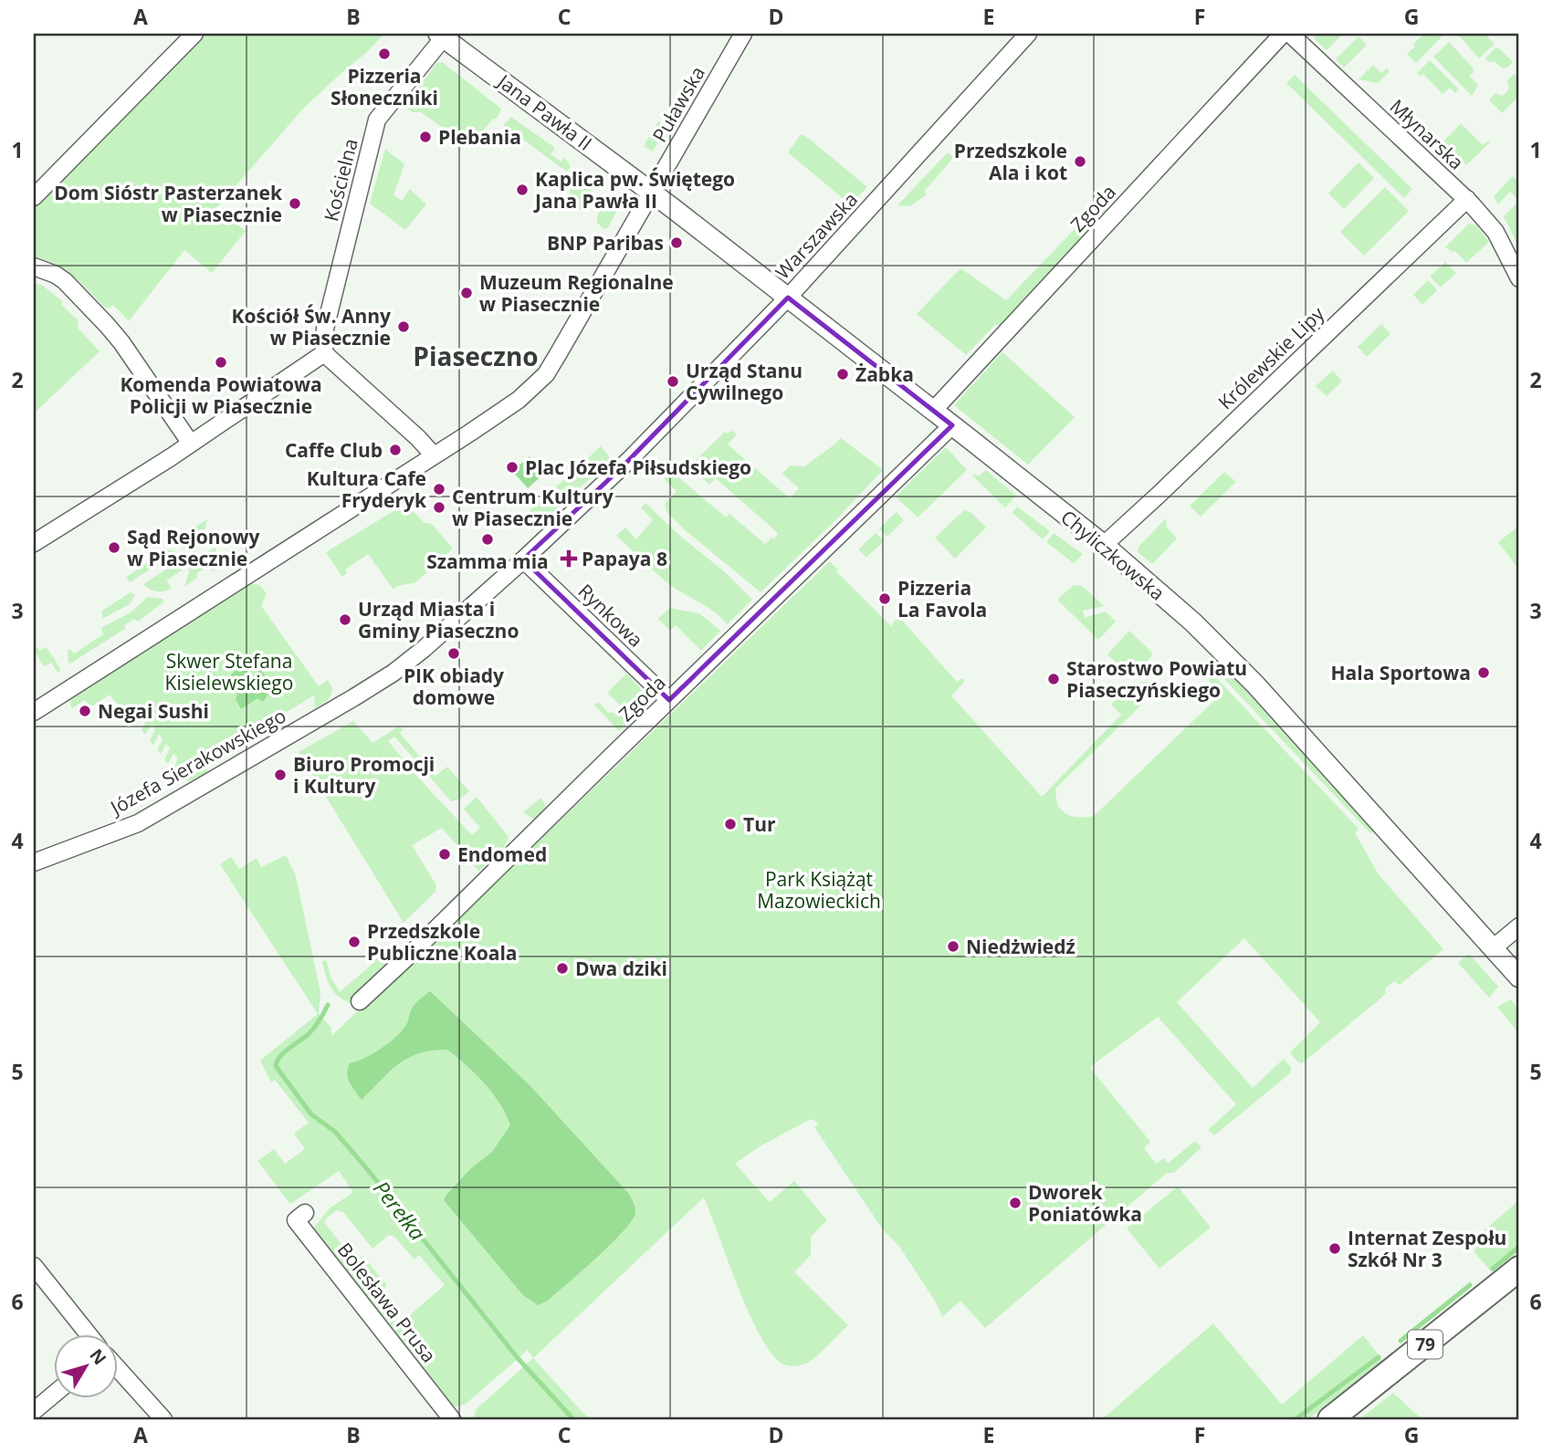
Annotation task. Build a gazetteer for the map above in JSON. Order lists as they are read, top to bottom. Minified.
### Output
{"streets":{"main road":["79"],"street":["Puławska","Jana Pawła II","Młynarska","Kościelna","Zgoda","Warszawska","Królewskie Lipy","Chyliczkowska","Rynkowa","Józefa Sierakowskiego","Bolesława Prusa"]},"crossings":[["Puławska","Jana Pawła II"],["Puławska","Chyliczkowska"],["Jana Pawła II","Kościelna"],["Jana Pawła II","Chyliczkowska"],["Młynarska","Królewskie Lipy"],["Zgoda","Chyliczkowska"],["Zgoda","Rynkowa"],["Warszawska","Chyliczkowska"],["Warszawska","Rynkowa"],["Warszawska","Józefa Sierakowskiego"],["Królewskie Lipy","Chyliczkowska"],["Rynkowa","Józefa Sierakowskiego"]],"districts":["Piaseczno"],"water":["Perełka"],"parks":["Skwer Stefana Kisielewskiego","Park Książąt Mazowieckich"],"places":{"other":["Pizzeria Słoneczniki","Plebania","Przedszkole Ala i kot","Kaplica pw. Świętego Jana Pawła II","Dom Sióstr Pasterzanek w Piasecznie","BNP Paribas","Muzeum Regionalne w Piasecznie","Kościół Św. Anny w Piasecznie","Komenda Powiatowa Policji w Piasecznie","Żabka","Urząd Stanu Cywilnego","Caffe Club","Plac Józefa Piłsudskiego","Kultura Cafe Fryderyk","Centrum Kultury w Piasecznie","Szamma mia","Sąd Rejonowy w Piasecznie","Pizzeria La Favola","Urząd Miasta i Gminy Piaseczno","PIK obiady domowe","Hala Sportowa","Starostwo Powiatu Piaseczyńskiego","Negai Sushi","Biuro Promocji i Kultury","Tur","Endomed","Przedszkole Publiczne Koala","Niedżwiedź","Dwa dziki","Dworek Poniatówka","Internat Zespołu Szkół Nr 3"],"health":["Papaya 8"]},"north":"top right","grid":{"columns":["A","B","C","D","E","F","G"],"rows":["1","2","3","4","5","6"]}}
